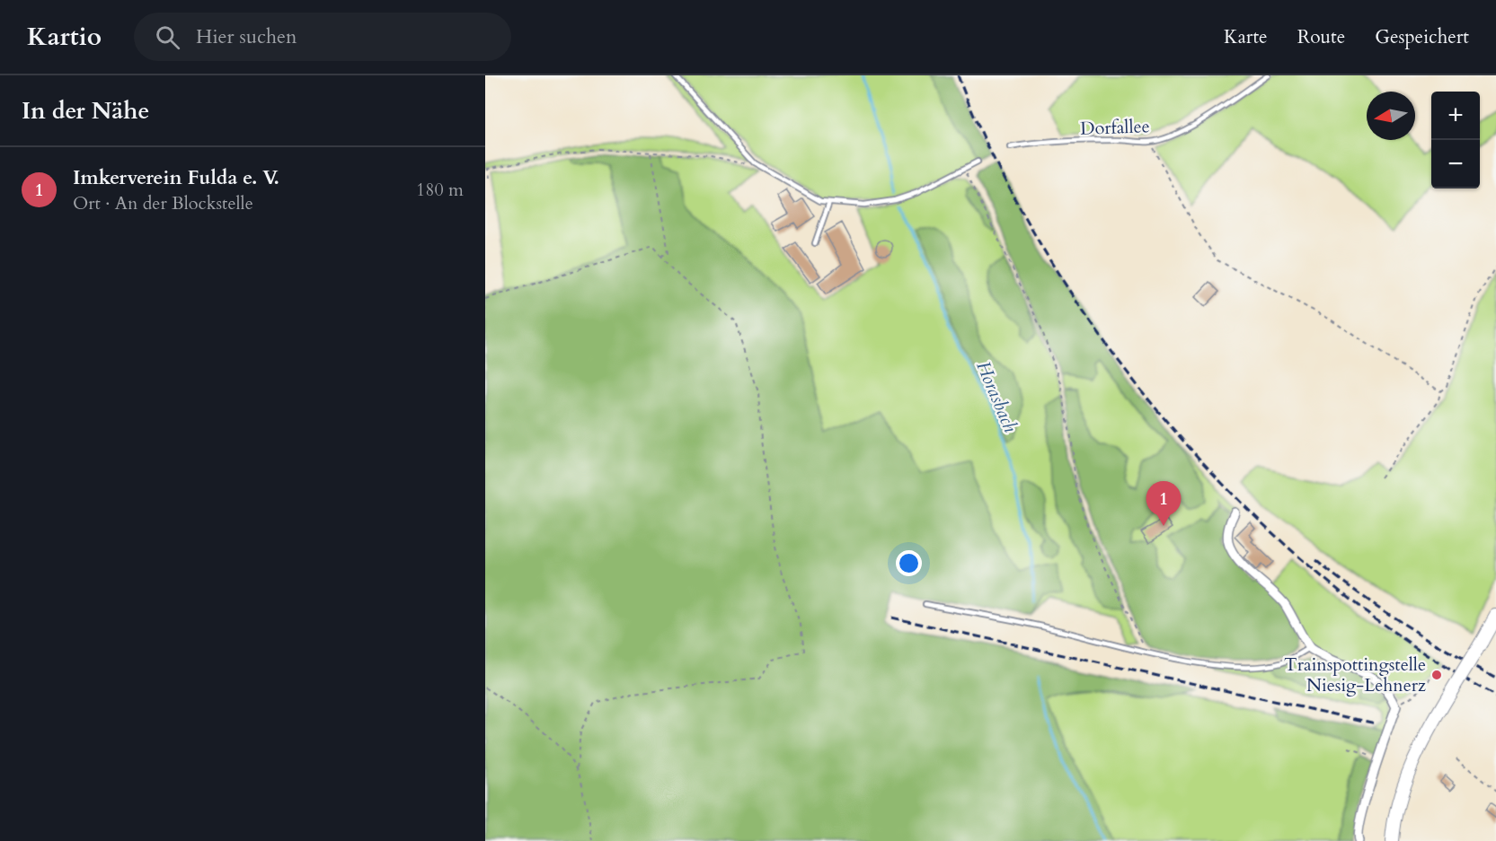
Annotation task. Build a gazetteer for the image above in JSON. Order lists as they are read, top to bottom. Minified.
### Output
{"streets":{"lane":["Dorfallee"]},"water":["Horasbach"],"places":["Trainspottingstelle Niesig-Lehnerz"],"north":"left","page":{"header":"Kartio","search":"Hier suchen","nav":["Karte","Route","Gespeichert"],"heading":"In der Nähe","map_buttons":["+","−"],"list":[{"mark":"1","name":"Imkerverein Fulda e. V.","note":"Ort · An der Blockstelle","value":"180 m"}],"pins":"1"}}
